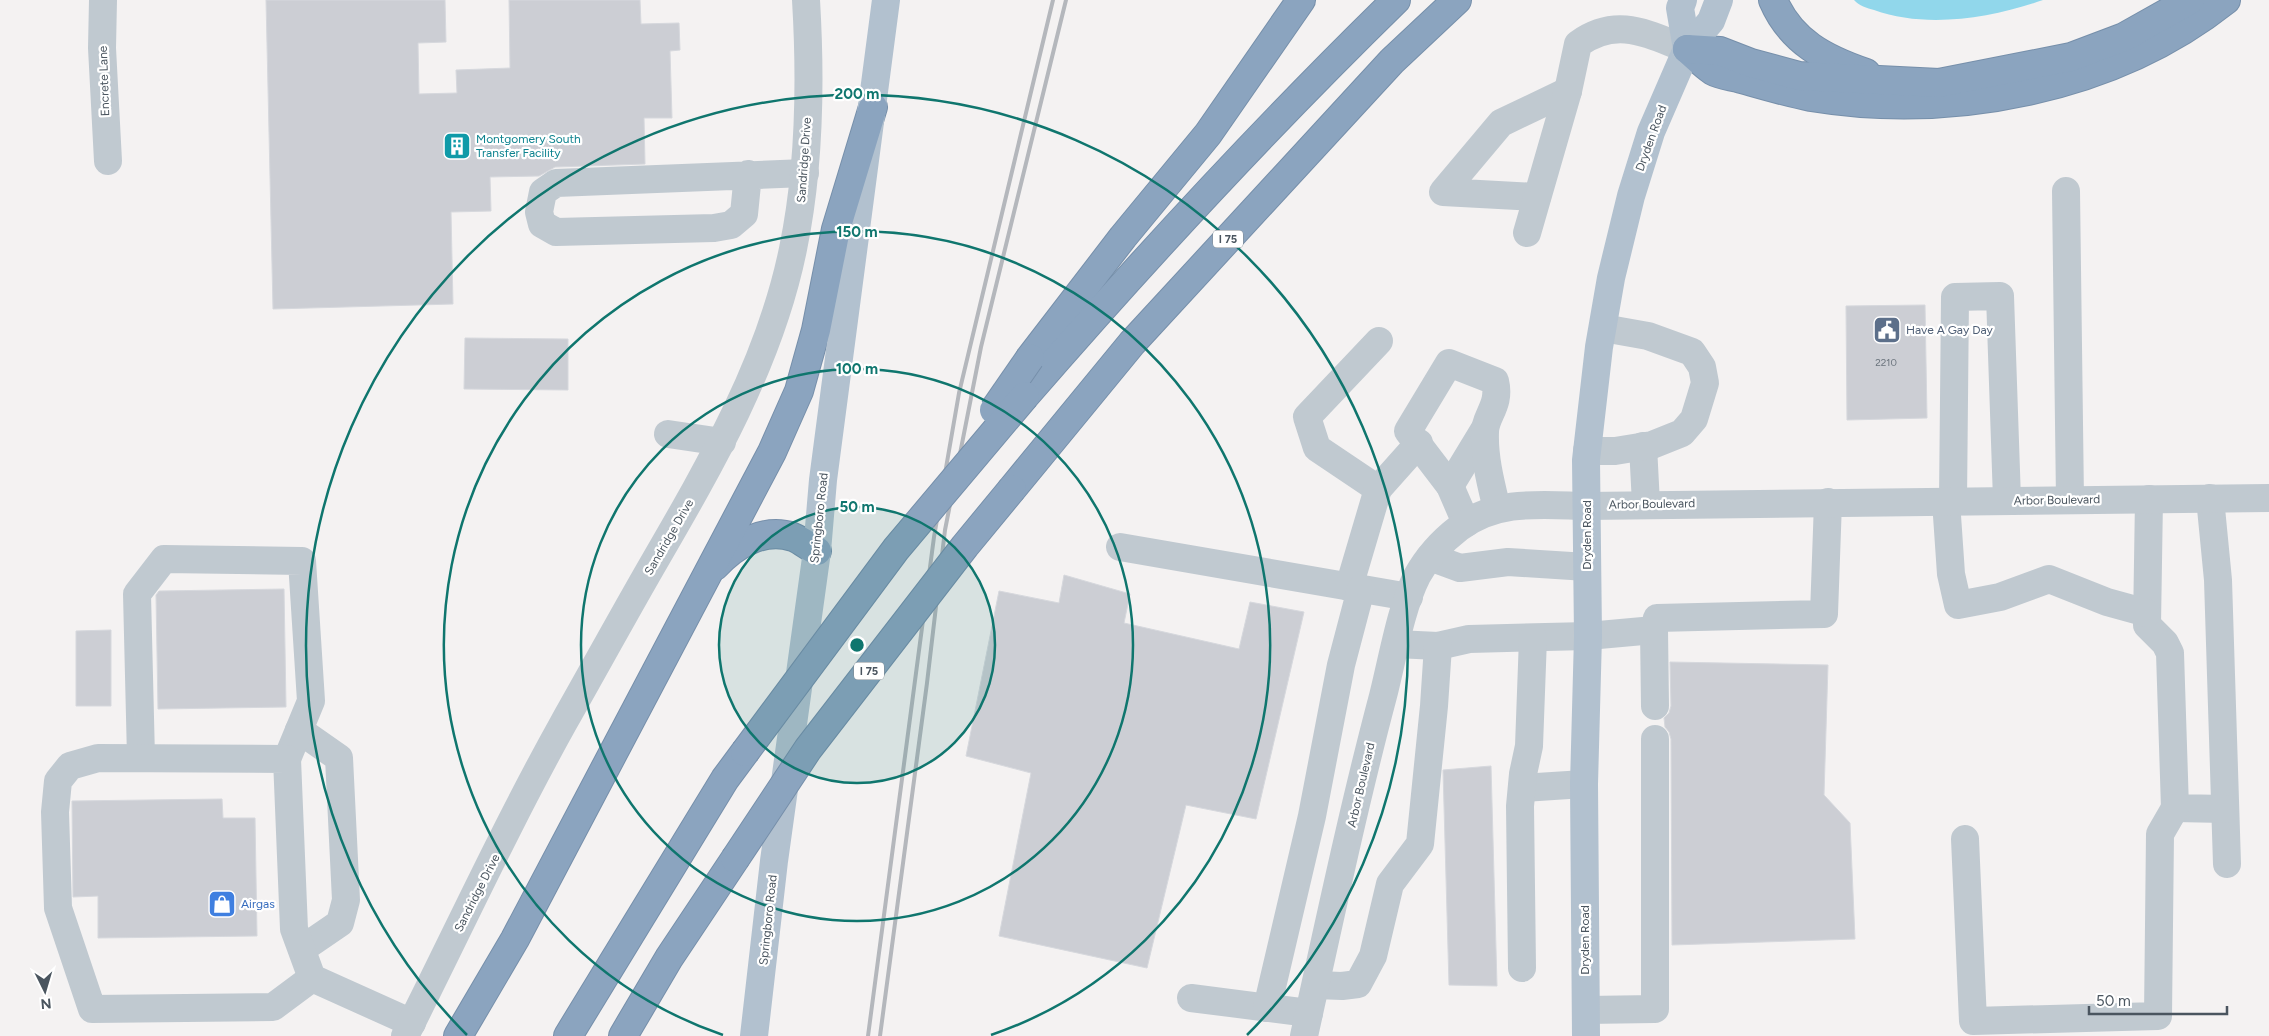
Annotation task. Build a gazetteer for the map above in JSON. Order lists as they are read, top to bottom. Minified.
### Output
{"streets":{"highway":["I 75"],"main road":["Dryden Road","Springboro Road"],"street":["Encrete Lane","Sandridge Drive","Arbor Boulevard"]},"crossings":[["Dryden Road","Arbor Boulevard"]],"places":{"building":["Montgomery South Transfer Facility"],"public building":["Have A Gay Day"],"shop":["Airgas"]},"house_numbers":["2210"],"scale_bar":"50 m","north":"bottom","rings":["200 m","150 m","100 m","50 m"]}
